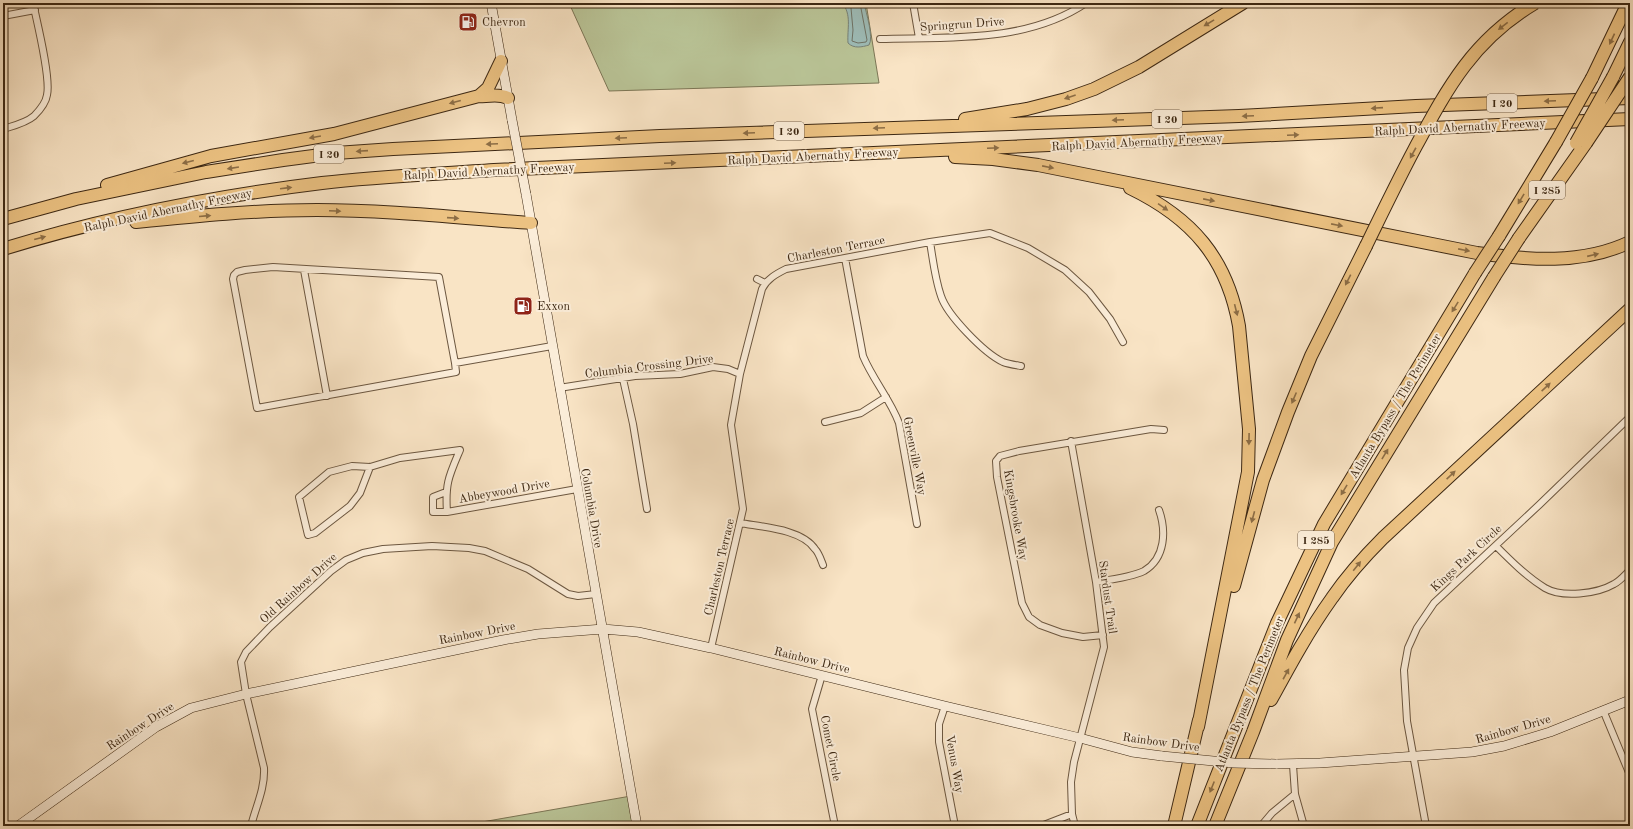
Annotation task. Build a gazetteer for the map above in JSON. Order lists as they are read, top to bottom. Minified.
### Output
{"streets":{"highway":["I 20","Ralph David Abernathy Freeway","I 285","Atlanta Bypass / The Perimeter"],"street":["Springrun Drive","Charleston Terrace","Columbia Crossing Drive","Greenville Way","Abbeywood Drive","Columbia Drive","Kingsbrooke Way","Kings Park Circle","Old Rainbow Drive","Stardust Trail","Rainbow Drive","Comet Circle","Venus Way"]},"crossings":[["I 20","Ralph David Abernathy Freeway"],["Charleston Terrace","Columbia Crossing Drive"],["Charleston Terrace","Greenville Way"],["Charleston Terrace","Rainbow Drive"],["Columbia Crossing Drive","Columbia Drive"],["Abbeywood Drive","Columbia Drive"],["Columbia Drive","Old Rainbow Drive"],["Columbia Drive","Rainbow Drive"],["Kingsbrooke Way","Stardust Trail"],["Kings Park Circle","Rainbow Drive"],["Old Rainbow Drive","Rainbow Drive"],["Stardust Trail","Rainbow Drive"],["Rainbow Drive","Comet Circle"],["Rainbow Drive","Venus Way"]],"places":{"fuel station":["Chevron","Exxon"]}}
